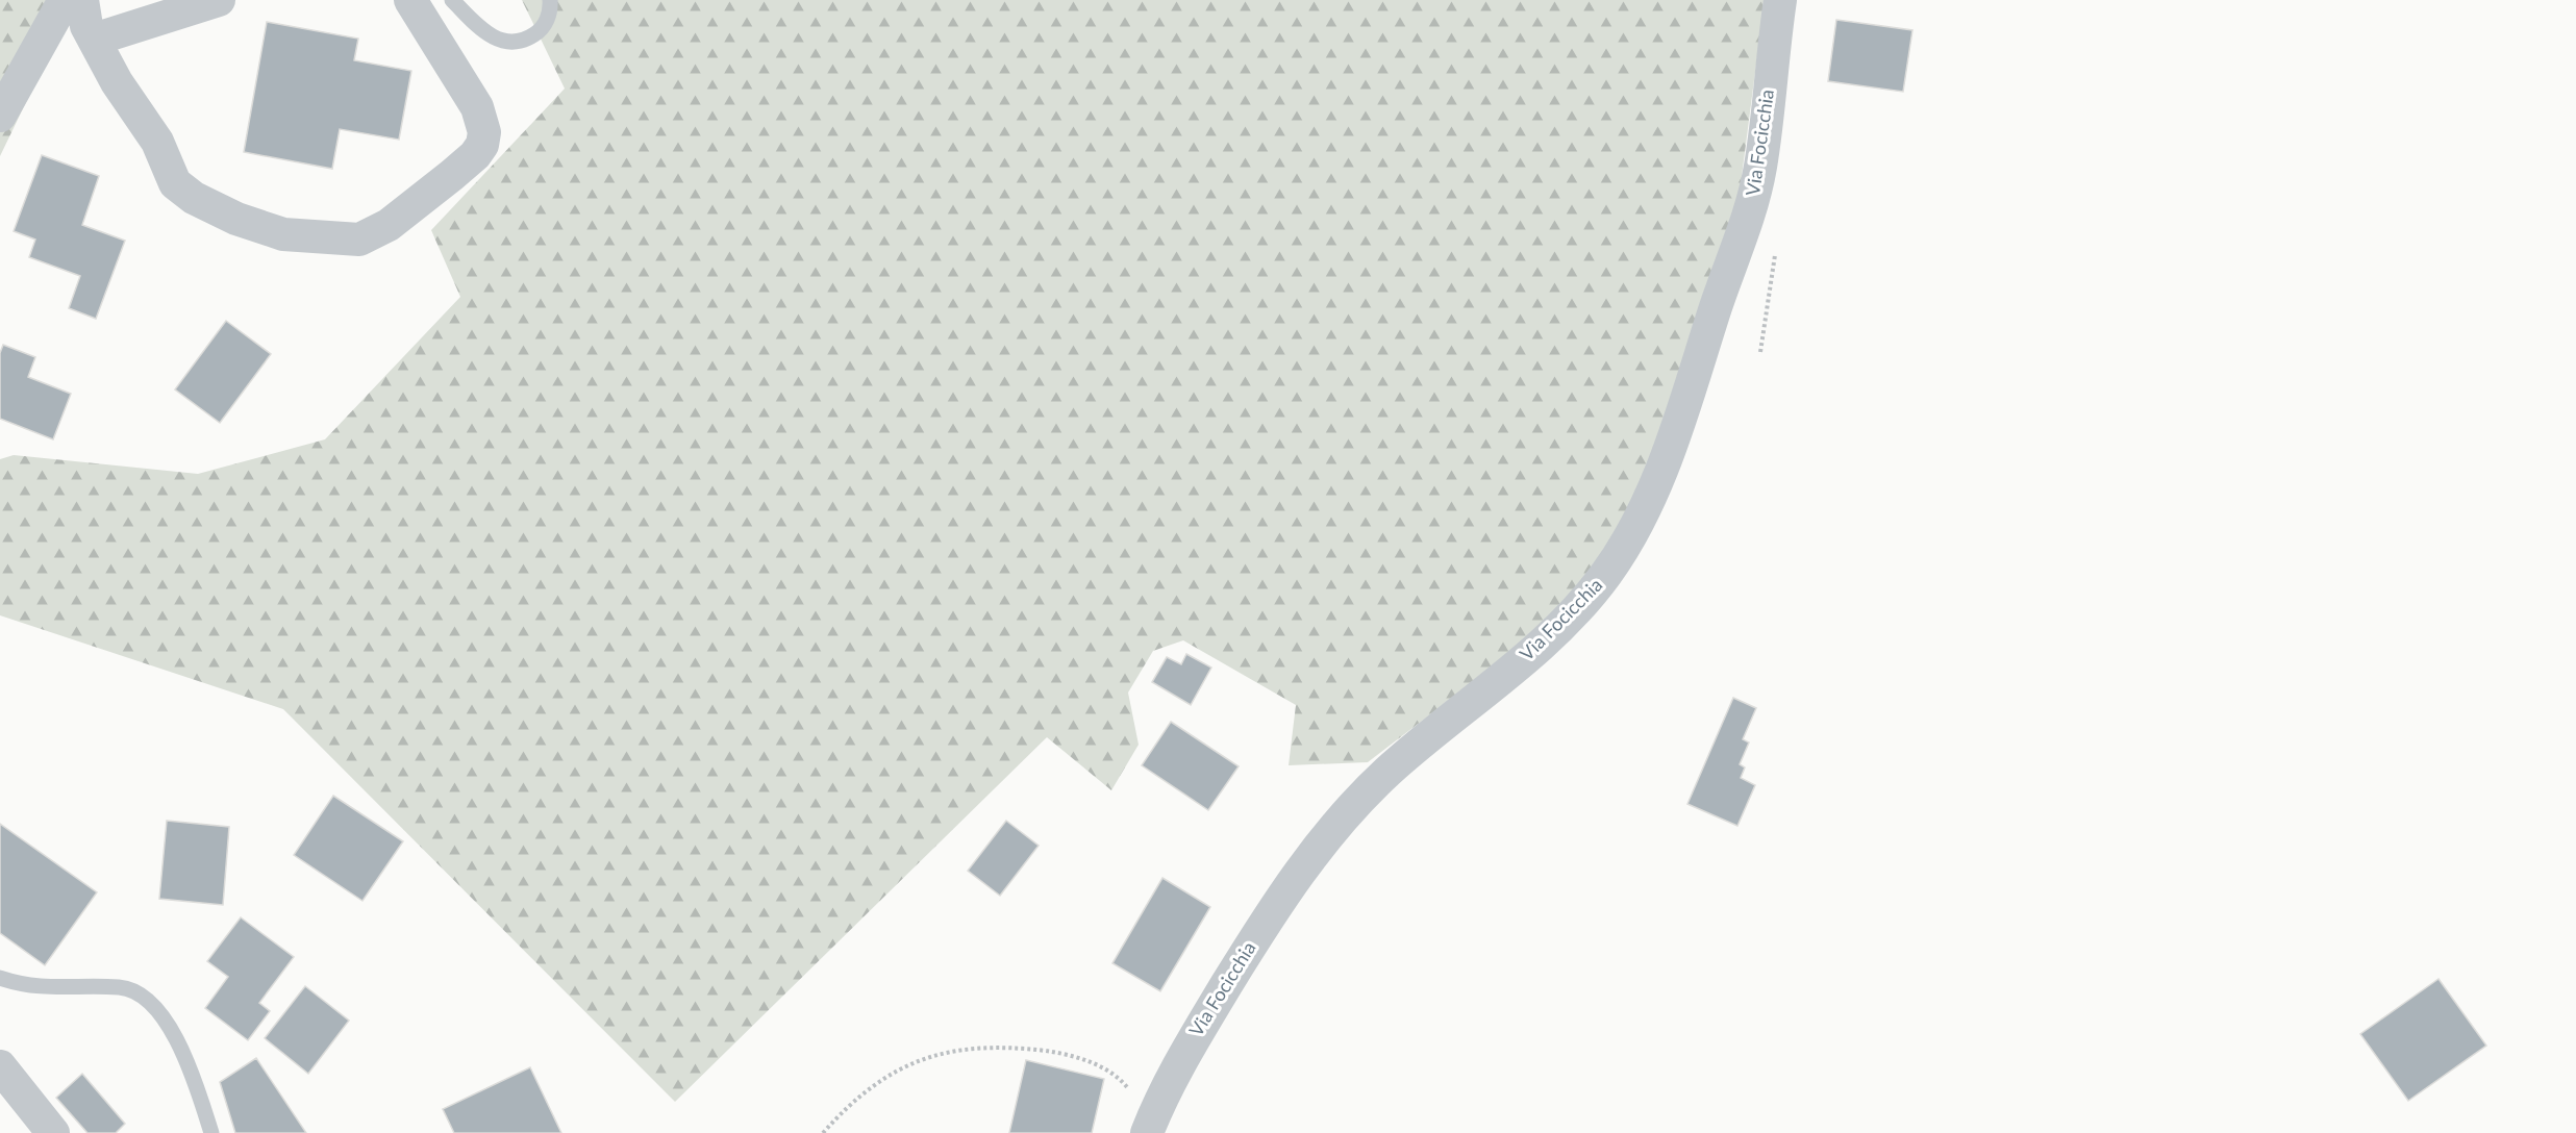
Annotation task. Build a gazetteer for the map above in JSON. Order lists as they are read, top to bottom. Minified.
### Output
{"streets":{"street":["Via Focicchia"]}}
